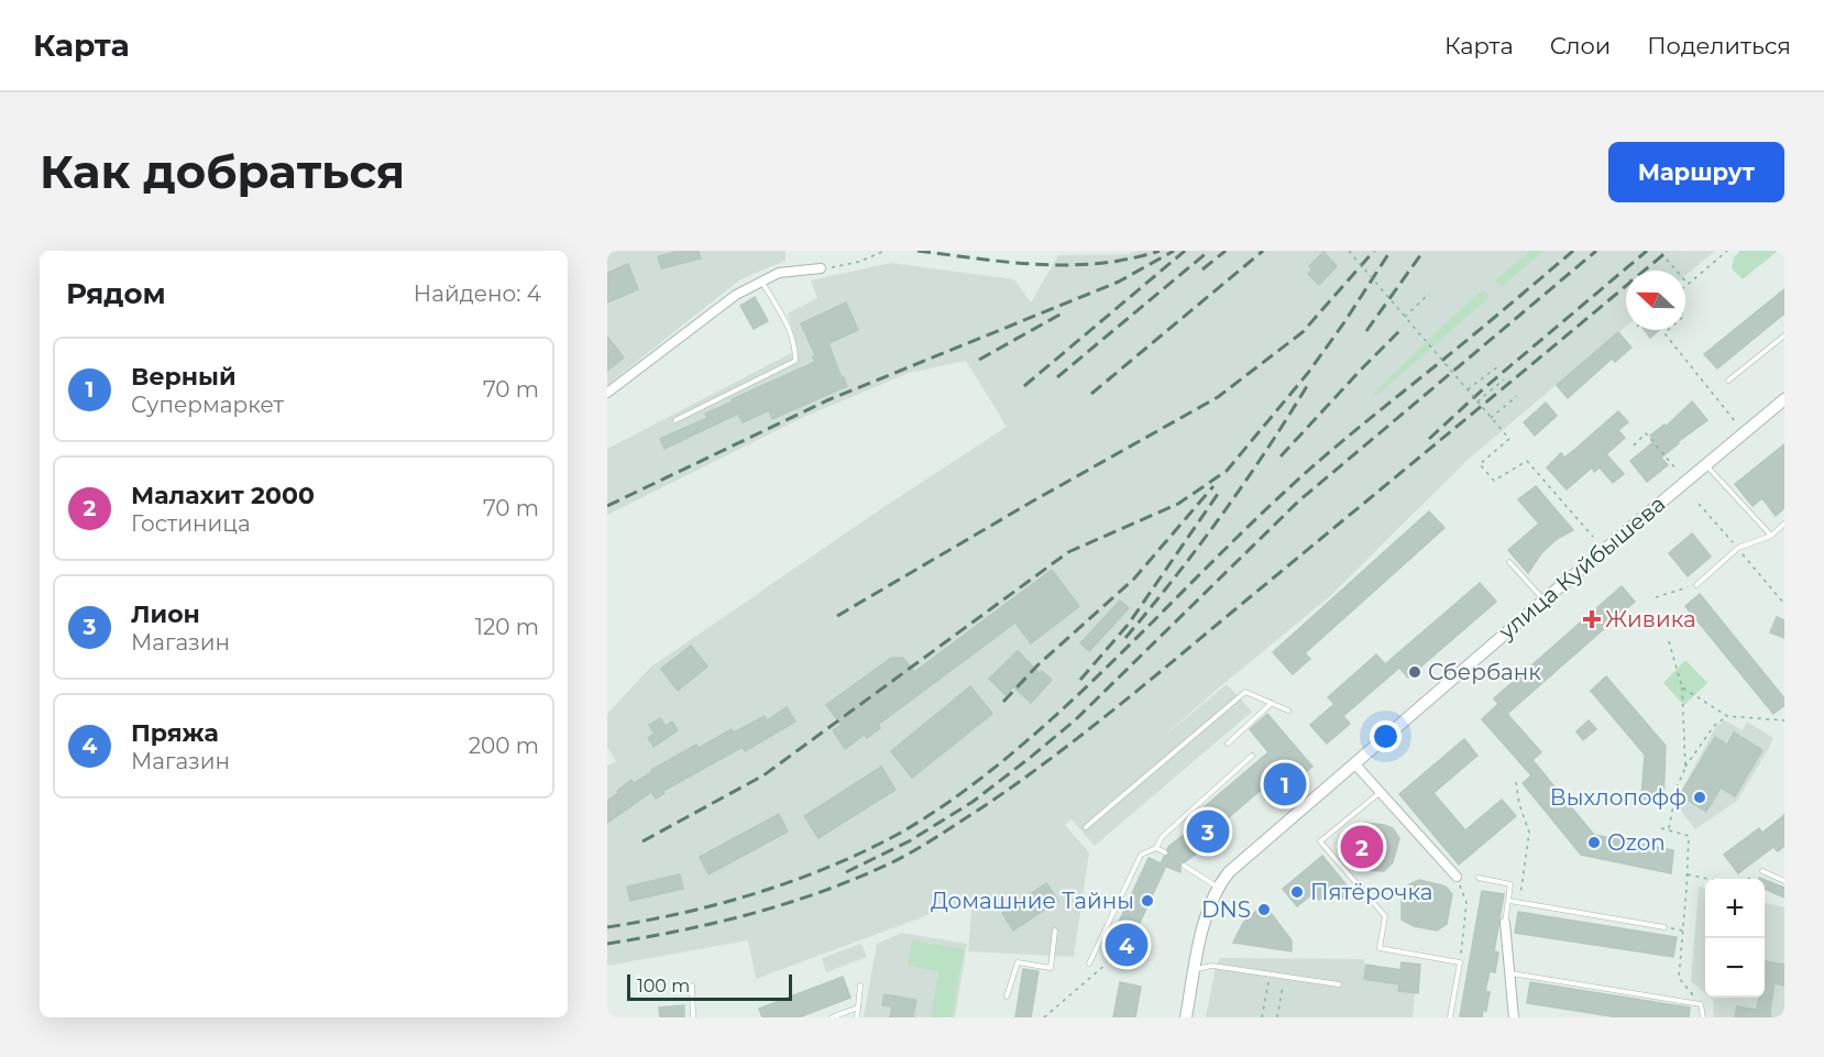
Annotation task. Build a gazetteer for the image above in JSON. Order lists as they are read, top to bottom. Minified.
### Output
{"streets":{"street":["улица Куйбышева"]},"places":{"health":["Живика"],"other":["Сбербанк","Выхлопофф","Ozon","Пятёрочка","Домашние Тайны","DNS"]},"scale_bar":"100 m","north":"left","page":{"header":"Карта","nav":["Карта","Слои","Поделиться"],"buttons":"Маршрут","title":"Как добраться","heading":["Рядом","Найдено: 4"],"list":[{"mark":"1","name":"Верный","note":"Супермаркет","value":"70 m"},{"mark":"2","name":"Малахит 2000","note":"Гостиница","value":"70 m"},{"mark":"3","name":"Лион","note":"Магазин","value":"120 m"},{"mark":"4","name":"Пряжа","note":"Магазин","value":"200 m"}],"pins":["1","3","2","4"],"map_buttons":["+","−"],"scale":"100 m"}}
